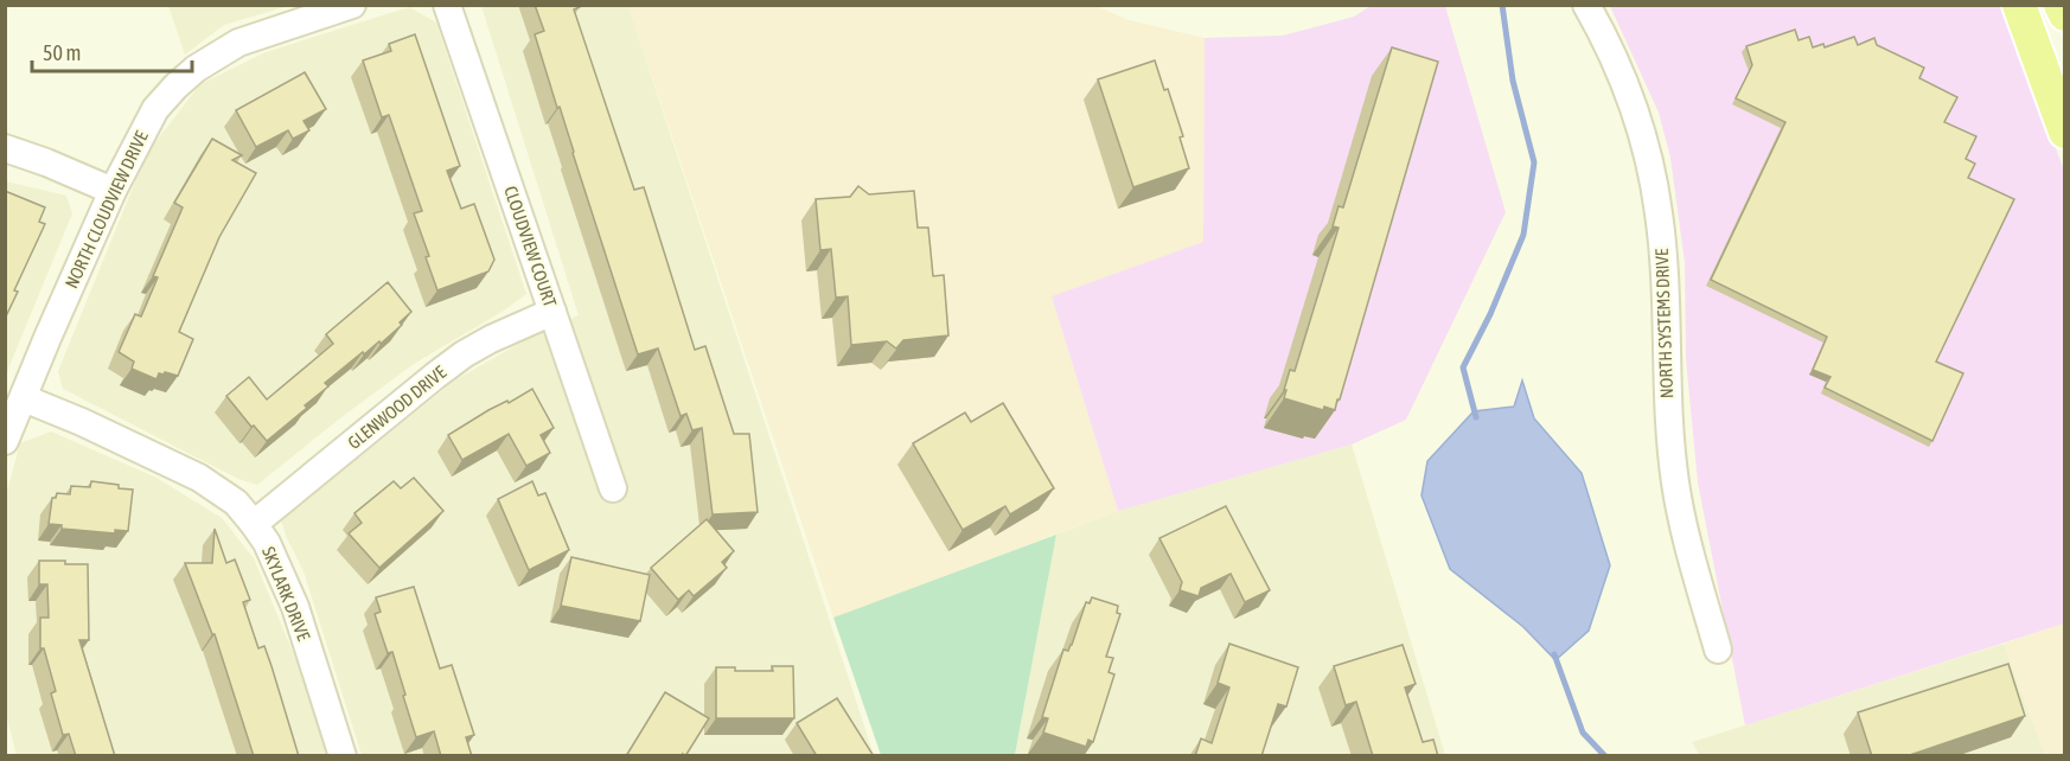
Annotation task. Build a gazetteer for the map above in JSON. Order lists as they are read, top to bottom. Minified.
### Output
{"streets":{"street":["NORTH CLOUDVIEW DRIVE","CLOUDVIEW COURT","NORTH SYSTEMS DRIVE","GLENWOOD DRIVE","SKYLARK DRIVE"]},"crossings":[["NORTH CLOUDVIEW DRIVE","SKYLARK DRIVE"],["CLOUDVIEW COURT","GLENWOOD DRIVE"],["GLENWOOD DRIVE","SKYLARK DRIVE"]],"scale_bar":"50 m"}
